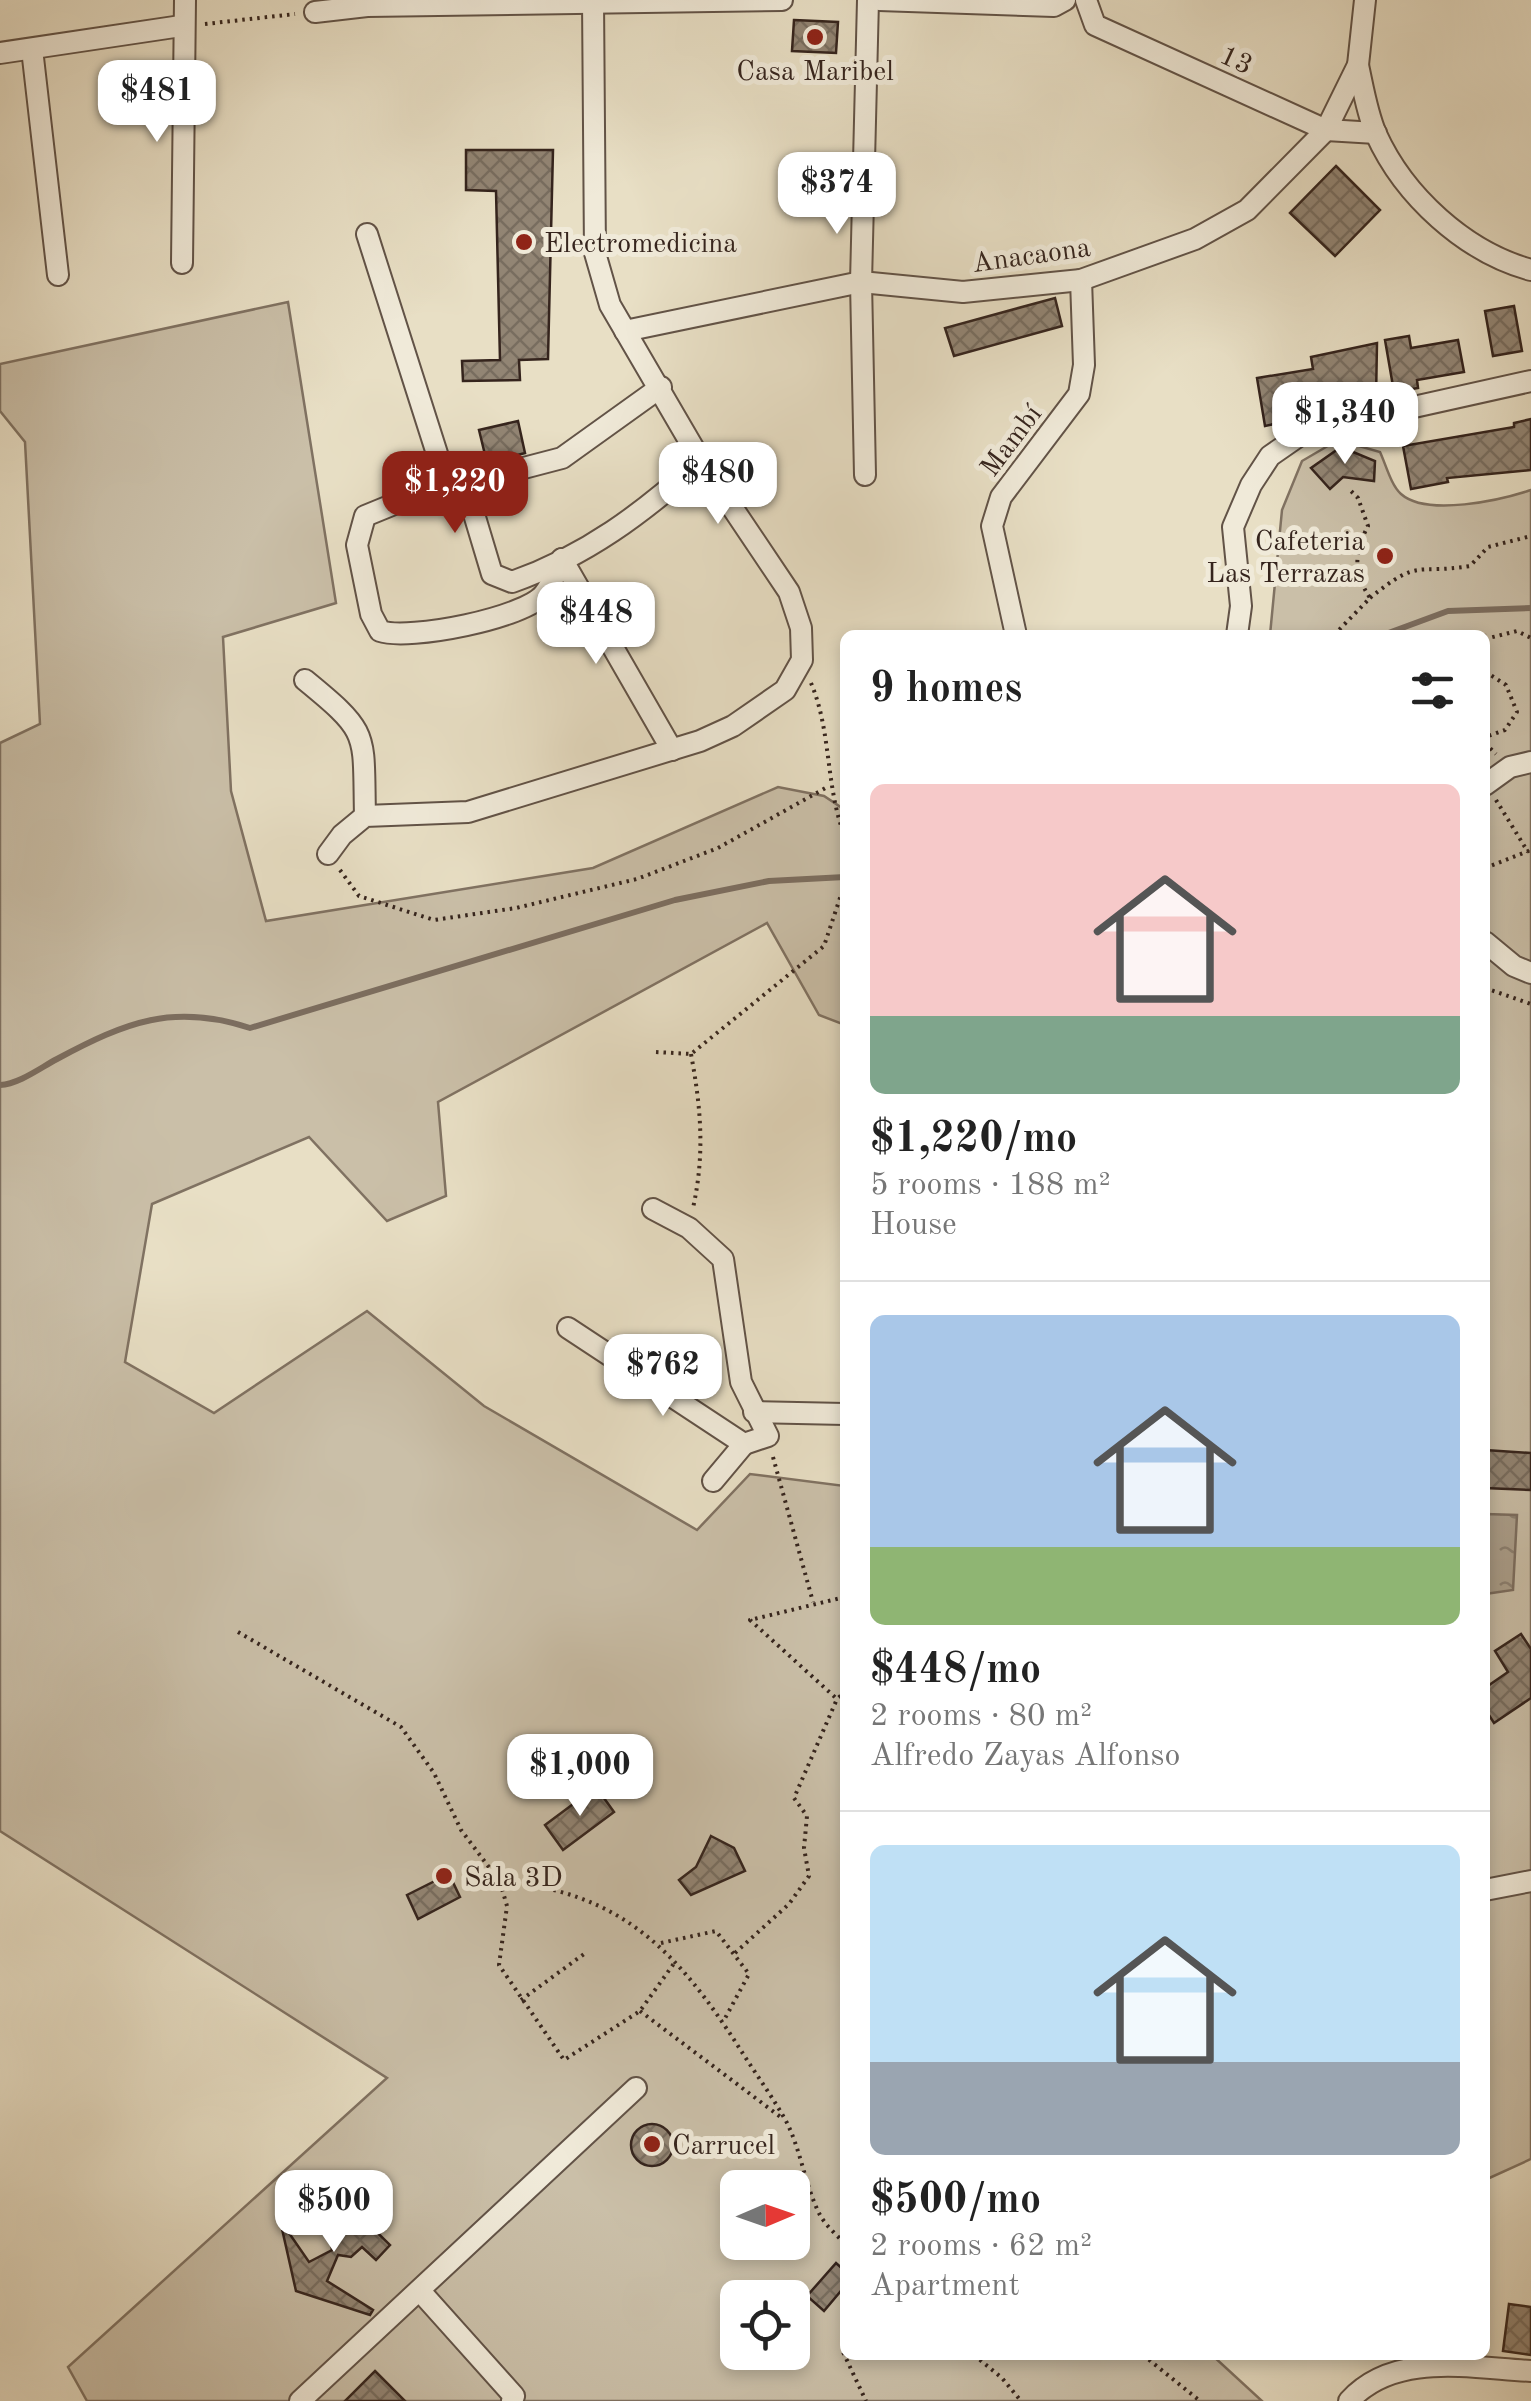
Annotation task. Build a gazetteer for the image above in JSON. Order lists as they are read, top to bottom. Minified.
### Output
{"streets":{"street":["13","Anacaona","Mambí"]},"crossings":[["13","Anacaona"],["Anacaona","Mambí"]],"places":["Casa Maribel","Electromedicina","Cafeteria Las Terrazas","Sala 3D","Carrucel"],"north":"right","page":{"price":["$481","$374","$1,340","$480","$1,220","$448","$762","$1,000","$500"],"heading":"9 homes","list":[{"name":"$1,220/mo","note":"5 rooms · 188 m² · House"},{"name":"$448/mo","note":"2 rooms · 80 m² · Alfredo Zayas Alfonso"},{"name":"$500/mo","note":"2 rooms · 62 m² · Apartment"}]}}
